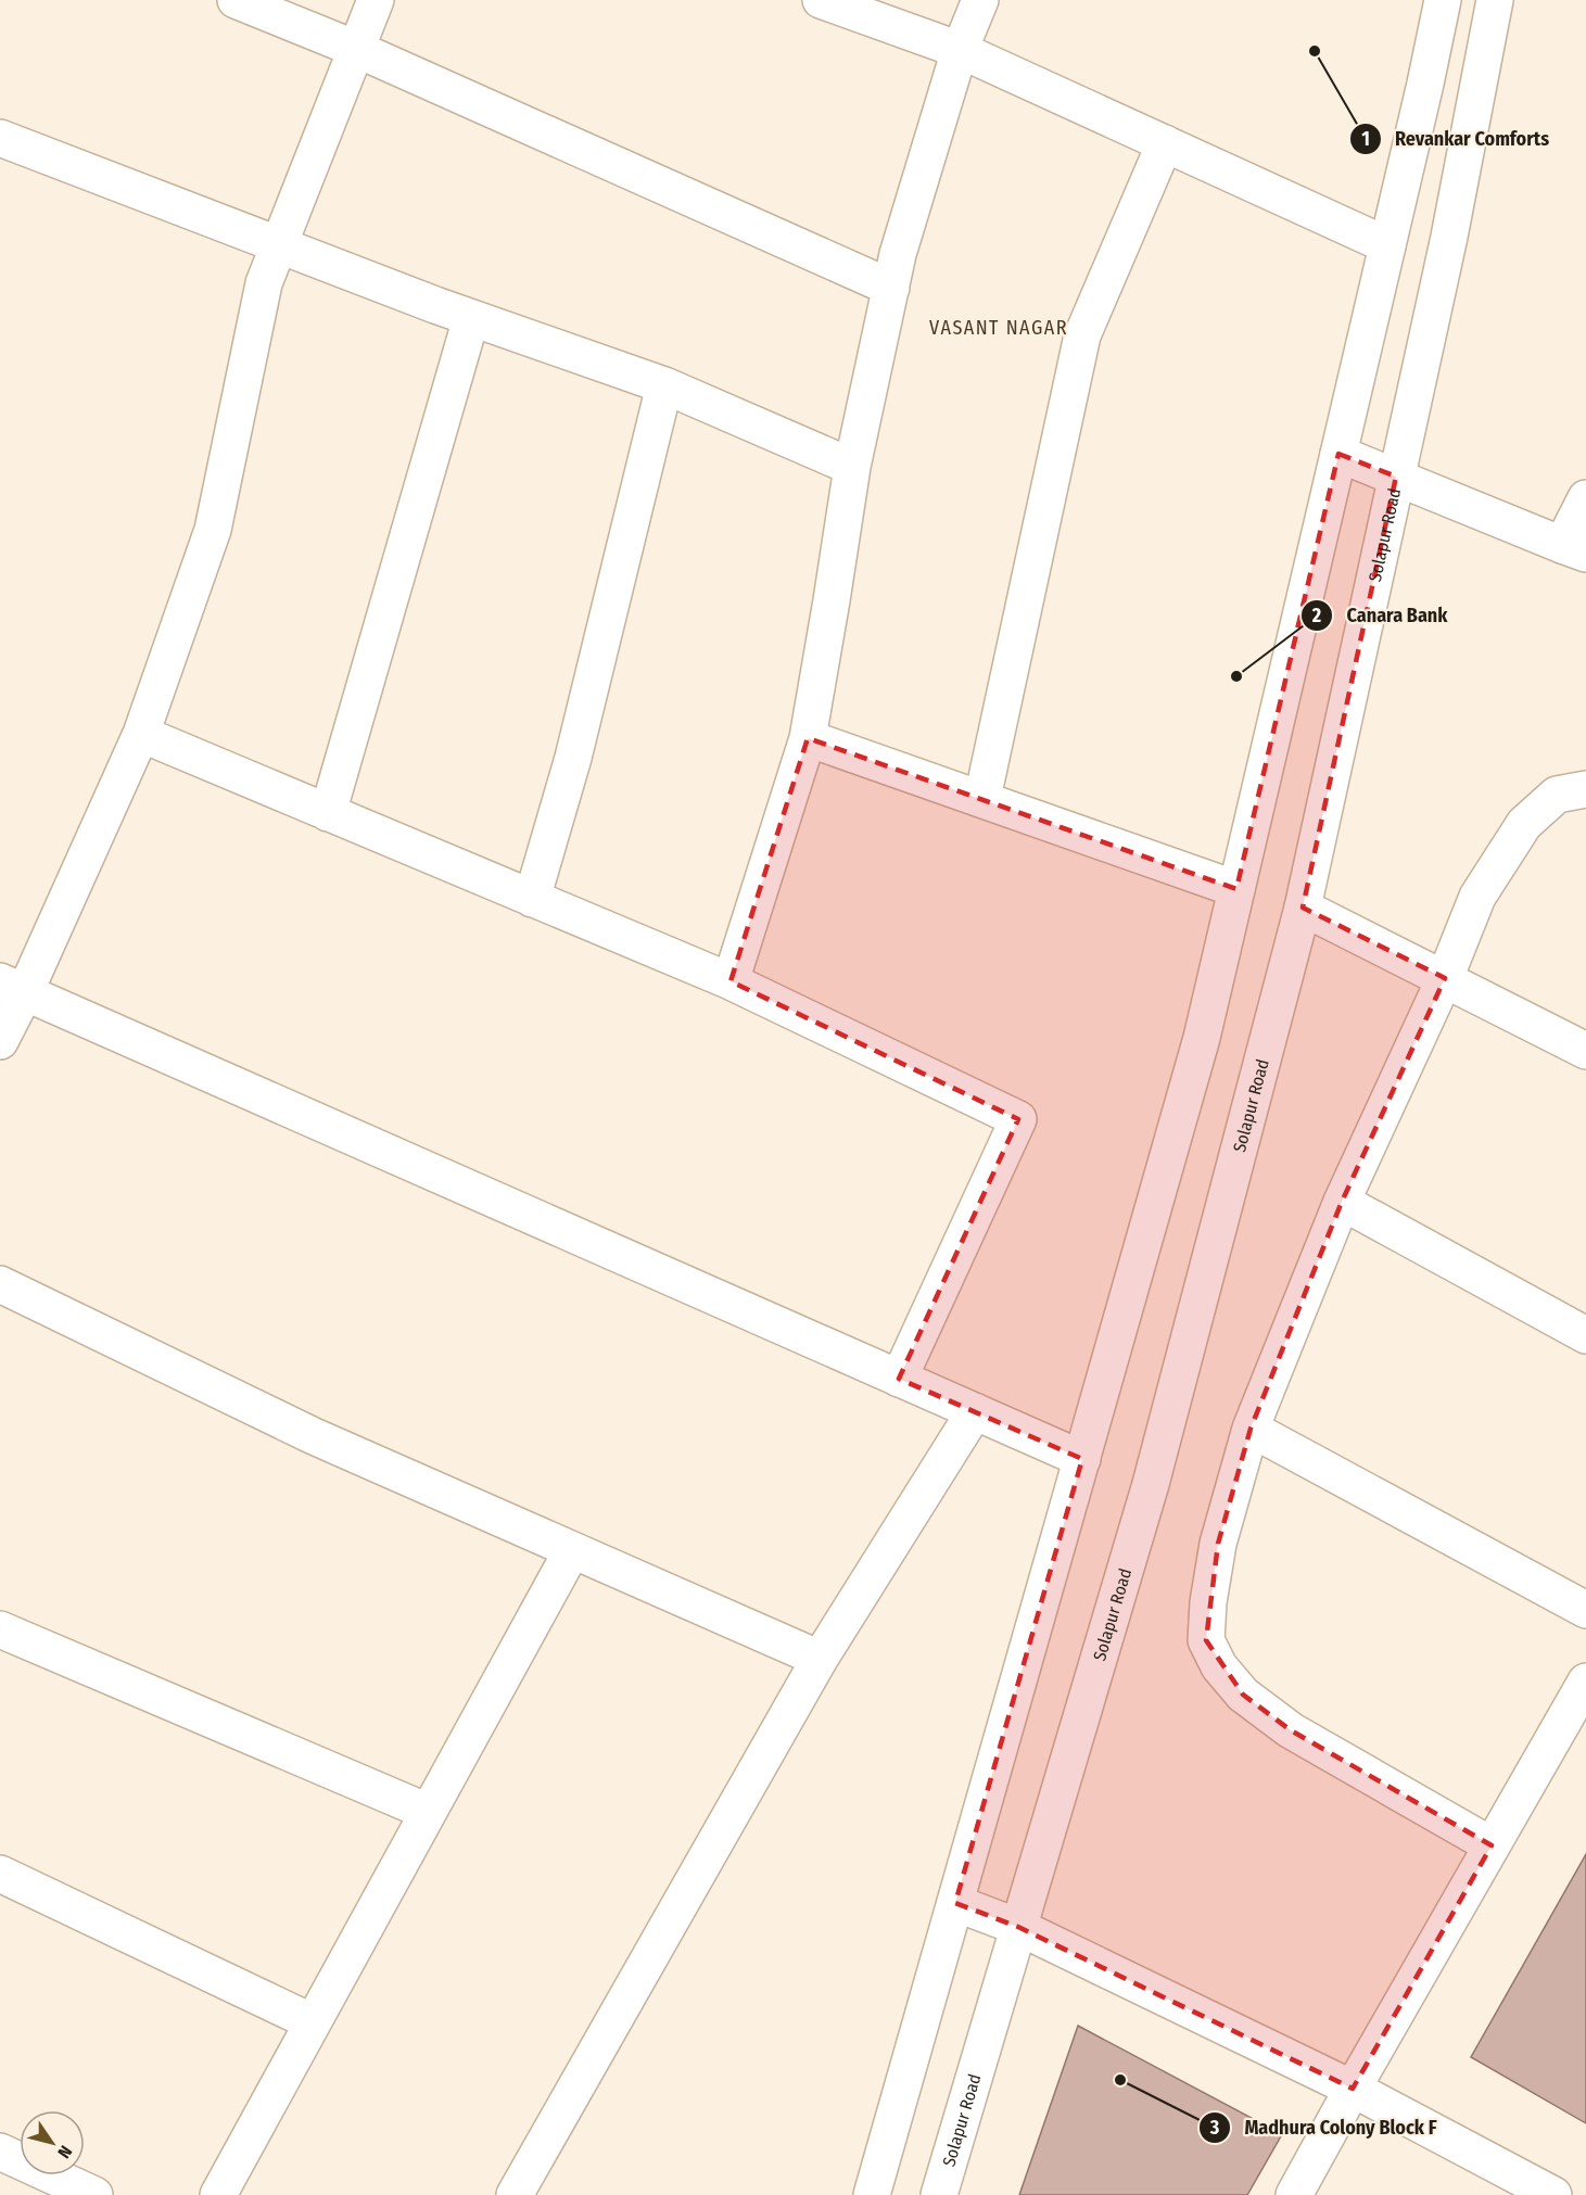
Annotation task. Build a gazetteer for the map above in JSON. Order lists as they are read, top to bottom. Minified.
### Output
{"streets":{"street":["Solapur Road"]},"districts":["VASANT NAGAR"],"places":["Revankar Comforts","Canara Bank","Madhura Colony Block F"],"north":"bottom right"}
